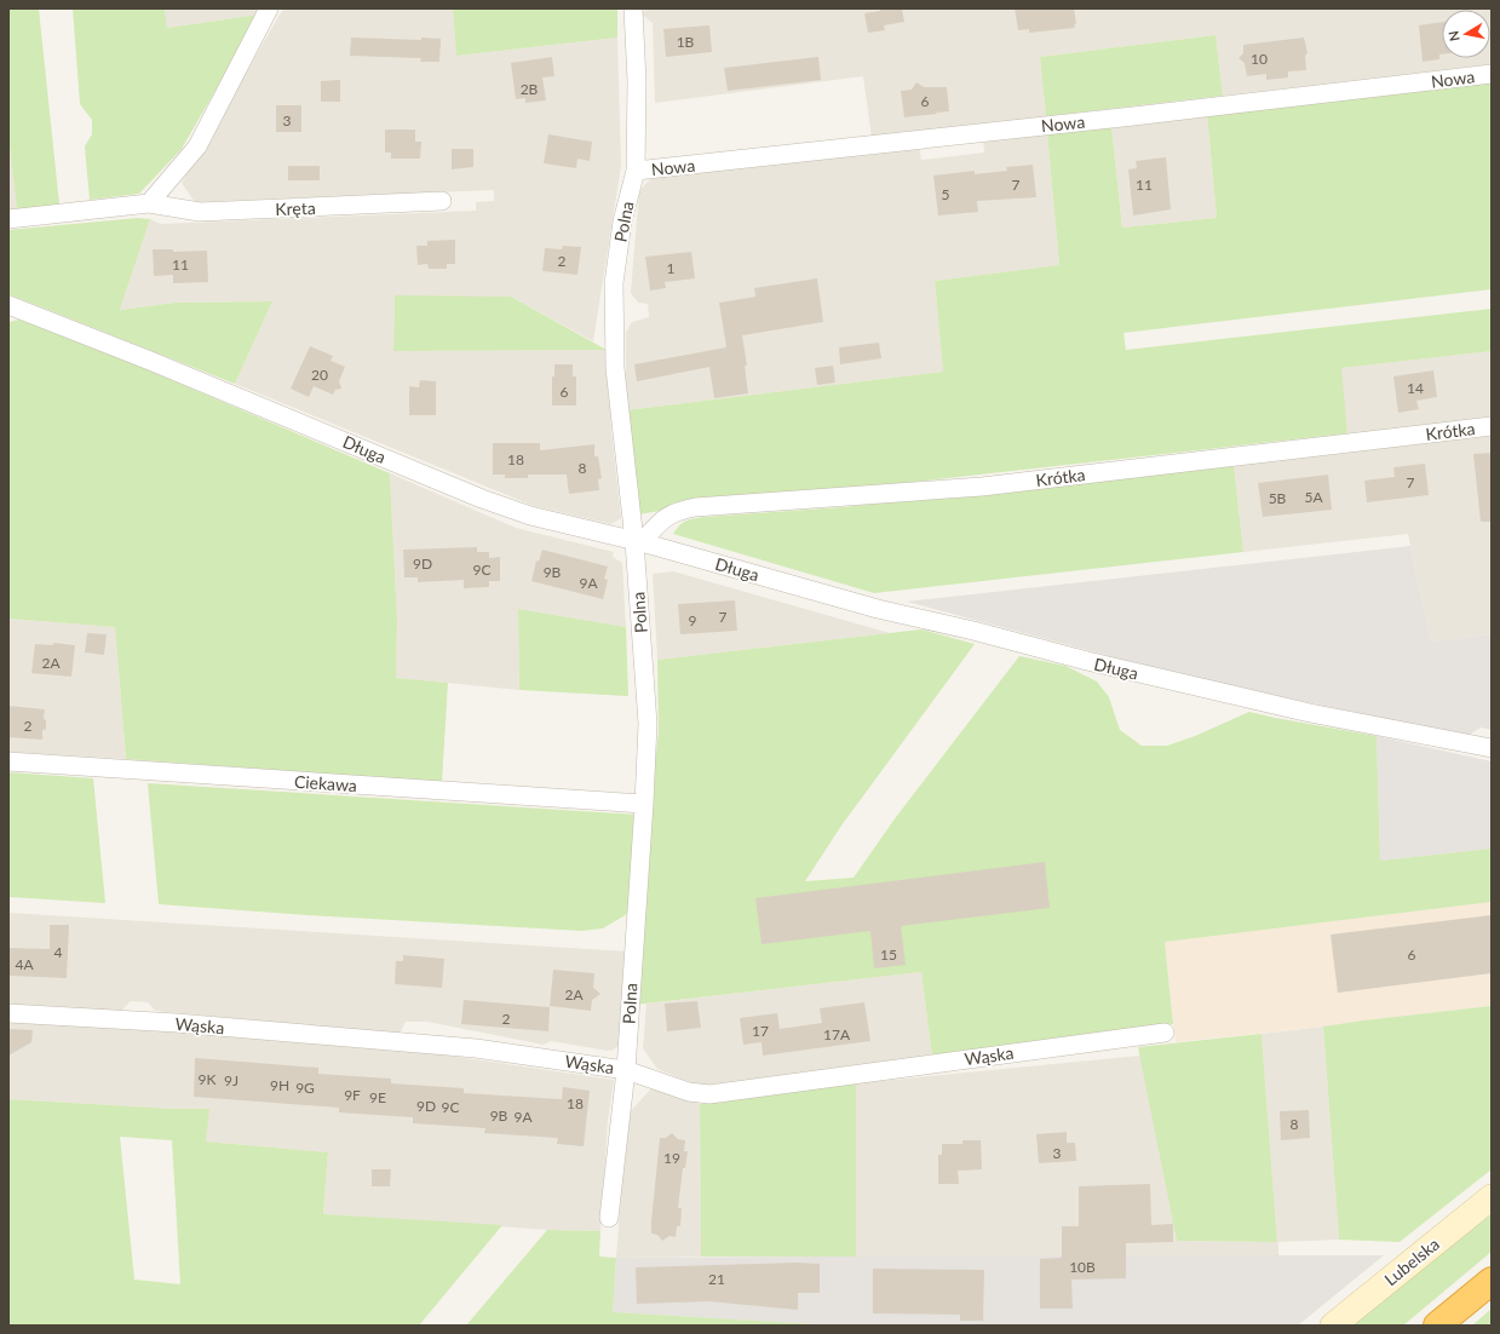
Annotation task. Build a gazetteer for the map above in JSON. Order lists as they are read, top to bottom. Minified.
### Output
{"streets":{"street":["Nowa","Kręta","Polna","Krótka","Długa","Ciekawa","Wąska","Lubelska"]},"crossings":[["Nowa","Polna"],["Polna","Krótka"],["Polna","Długa"],["Polna","Ciekawa"],["Polna","Wąska"],["Krótka","Długa"]],"house_numbers":["1B","10","2B","6","3","7","11","5","2","11","1","20","14","6","18","8","7","5A","5B","9D","9C","9B","9A","7","9","2A","2","4","15","6","4A","2A","2","17","17A","9K","9J","9H","9G","9F","9E","18","9D","9C","9B","9A","8","3","19","10B","21"],"north":"left"}
